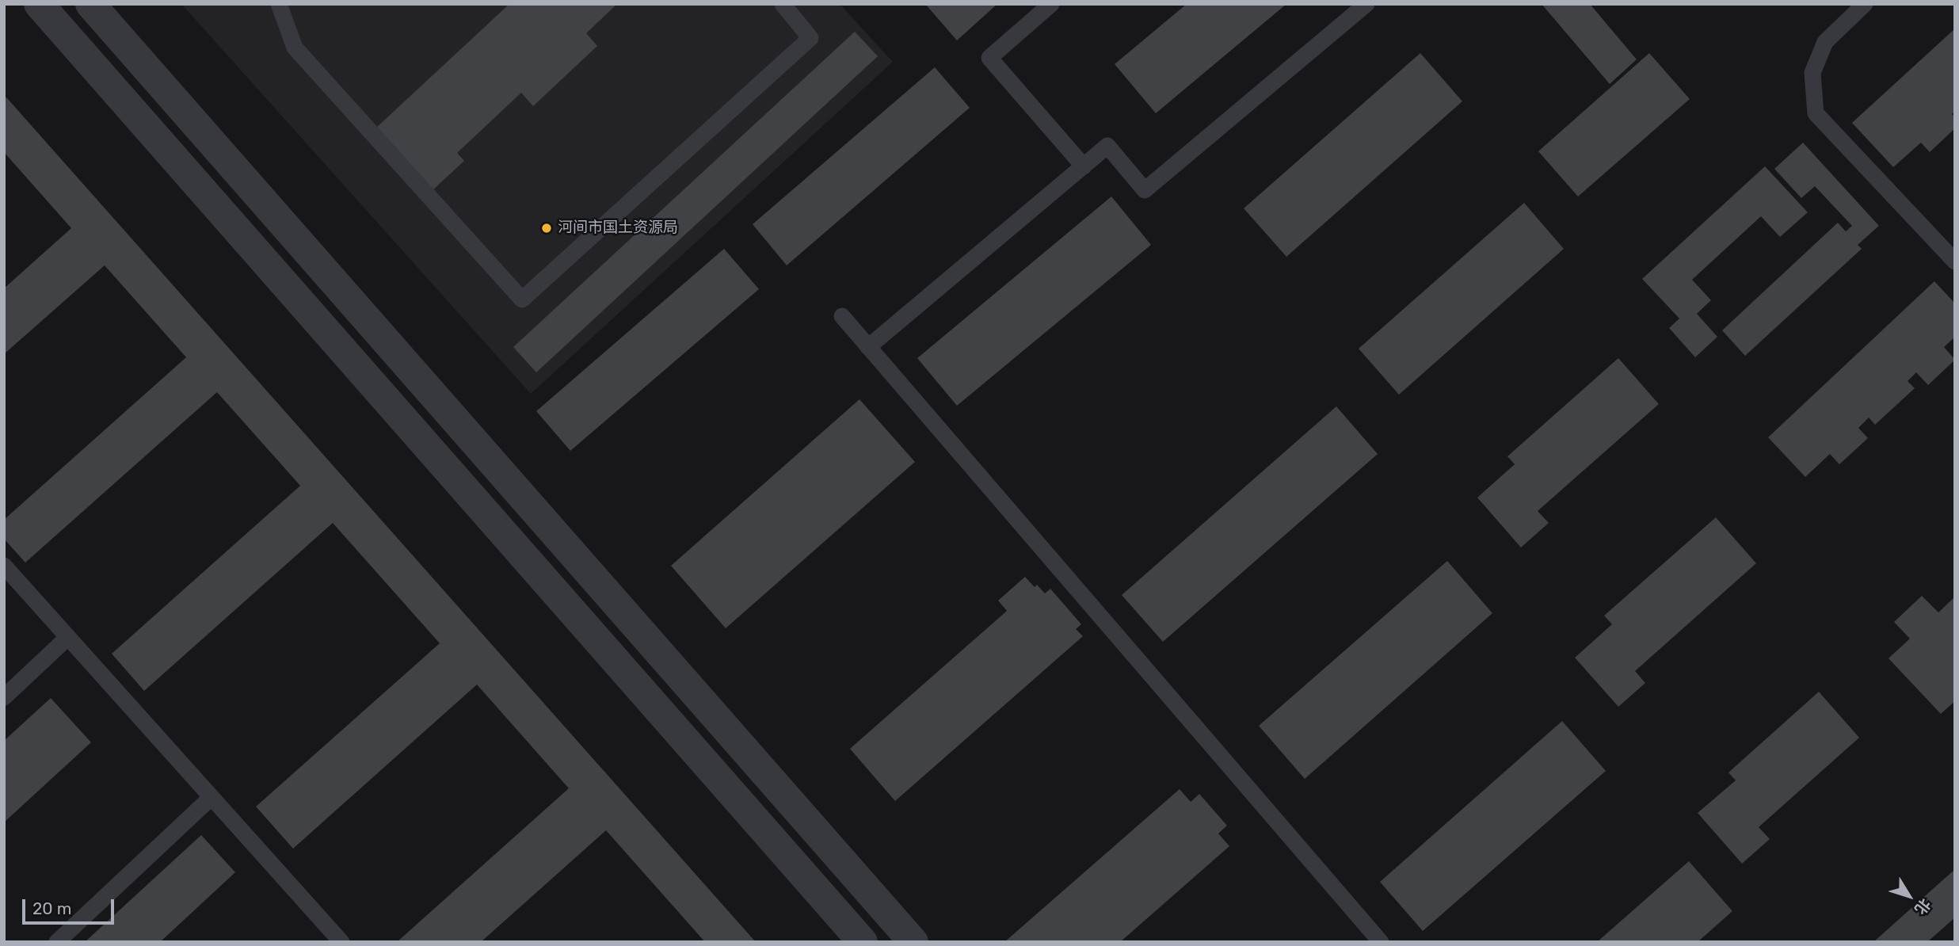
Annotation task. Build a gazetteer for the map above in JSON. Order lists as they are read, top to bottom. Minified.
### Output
{"places":["河间市国土资源局"],"scale_bar":"20 m","north":"bottom right"}
